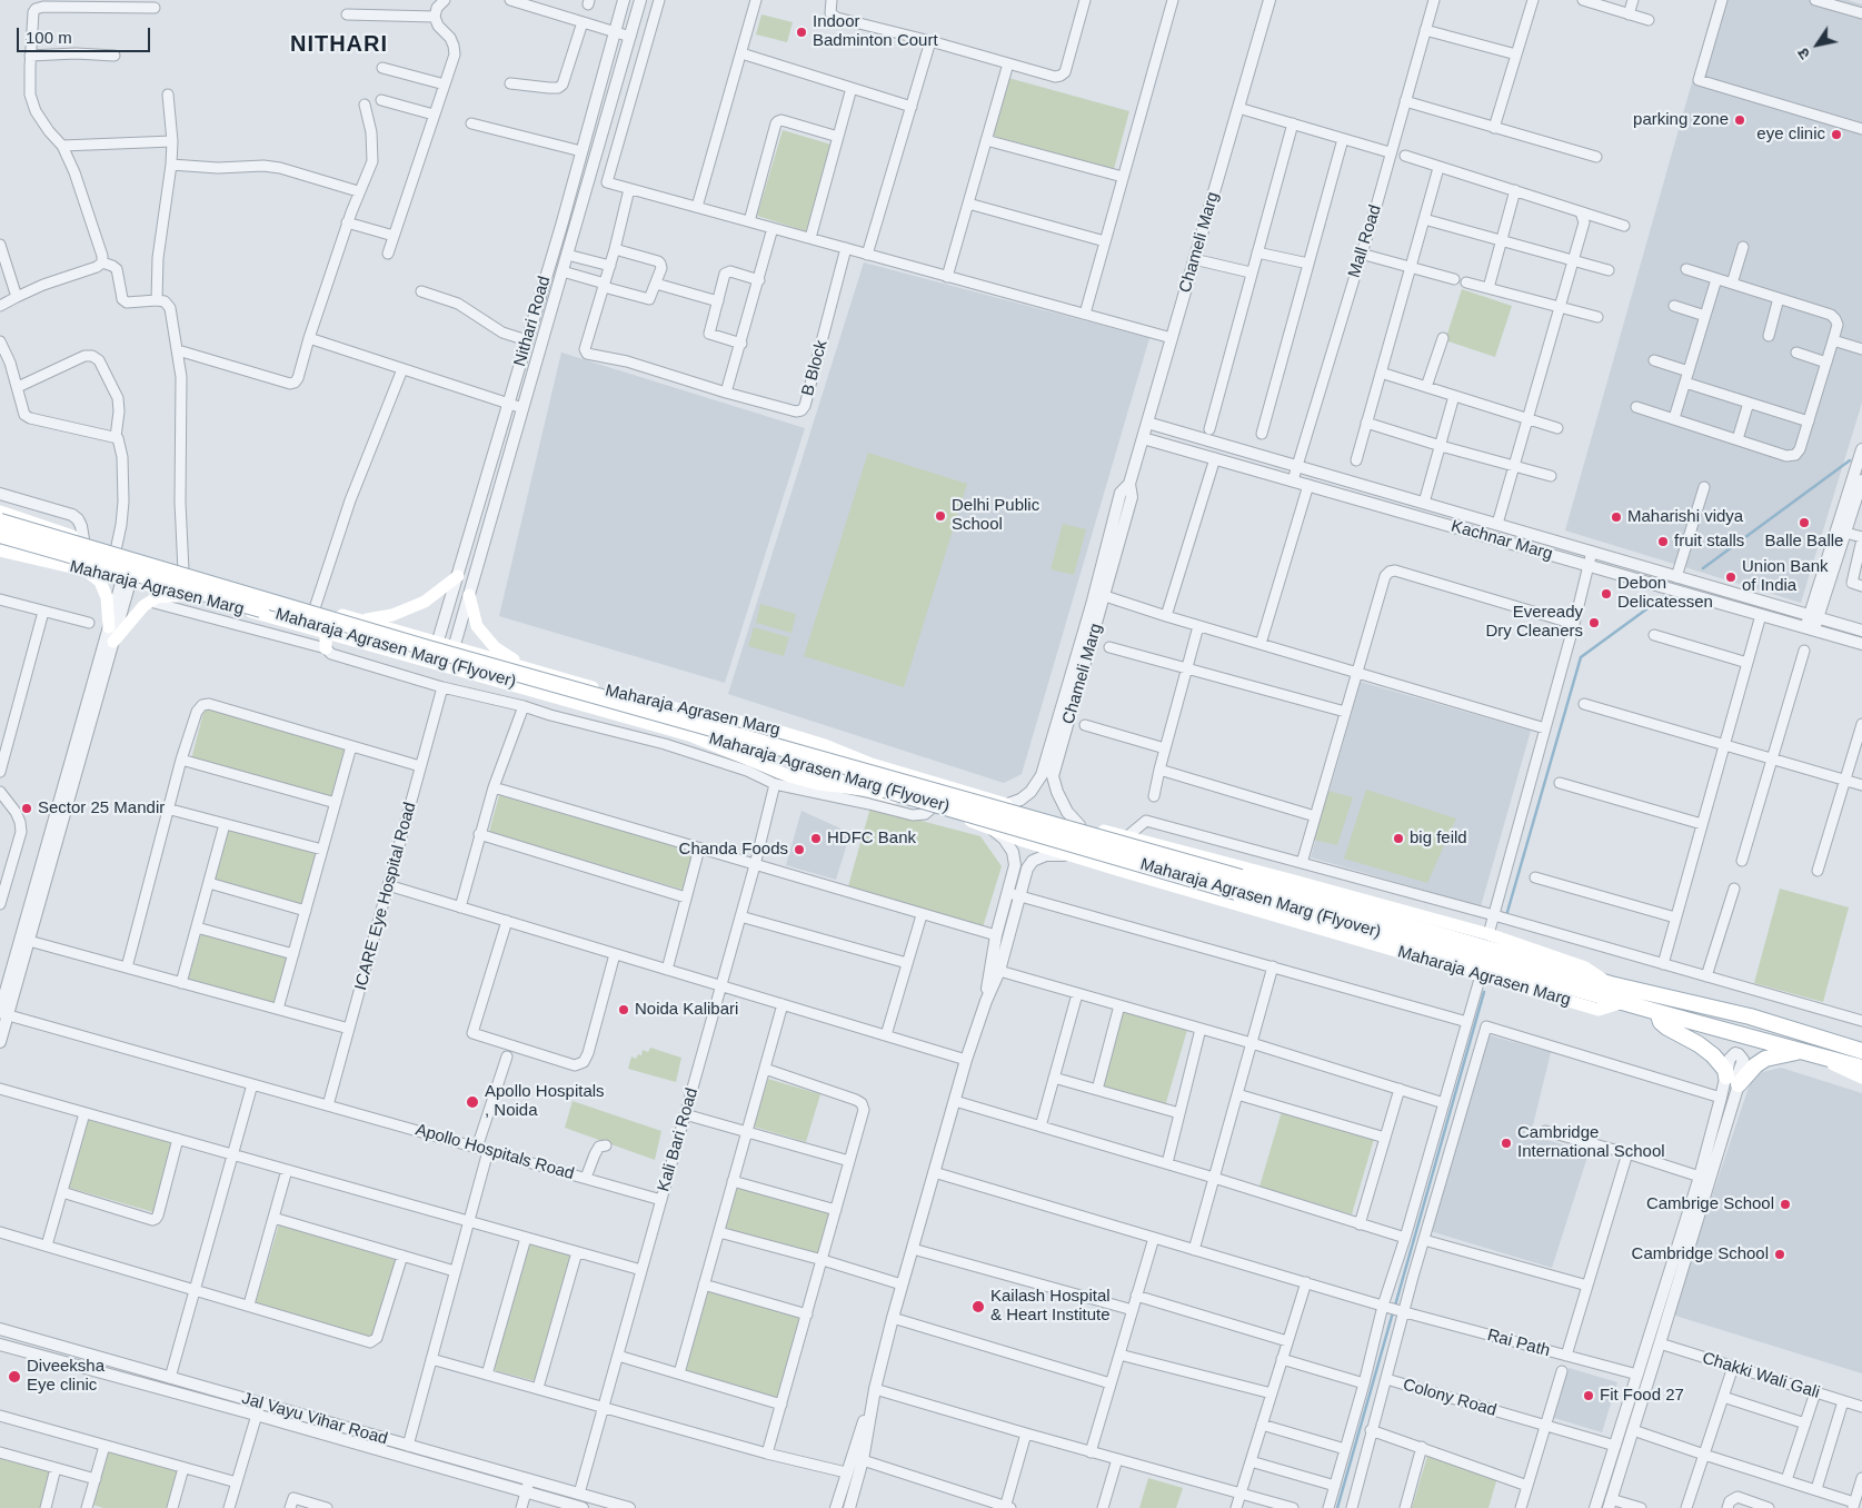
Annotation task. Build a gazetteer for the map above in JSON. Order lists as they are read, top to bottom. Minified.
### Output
{"streets":{"main road":["Maharaja Agrasen Marg","Maharaja Agrasen Marg (Flyover)"],"street":["Mall Road","Chameli Marg","Nithari Road","B Block","Kachnar Marg","ICARE Eye Hospital Road","Kali Bari Road","Apollo Hospitals Road","Rai Path","Chakki Wali Gali","Colony Road","Jal Vayu Vihar Road"]},"crossings":[["Mall Road","Kachnar Marg"],["Chameli Marg","Kachnar Marg"],["Chameli Marg","Maharaja Agrasen Marg"],["Nithari Road","Maharaja Agrasen Marg"],["Maharaja Agrasen Marg","Maharaja Agrasen Marg (Flyover)"],["ICARE Eye Hospital Road","Apollo Hospitals Road"],["Kali Bari Road","Apollo Hospitals Road"],["Kali Bari Road","Jal Vayu Vihar Road"]],"districts":["NITHARI"],"places":["Indoor Badminton Court","parking zone","eye clinic","Delhi Public School","Maharishi vidya","Balle Balle","fruit stalls","Union Bank of India","Debon Delicatessen","Eveready Dry Cleaners","Sector 25 Mandir","HDFC Bank","big feild","Chanda Foods","Noida Kalibari","Apollo Hospitals , Noida","Cambridge International School","Cambrige School","Cambridge School","Kailash Hospital & Heart Institute","Diveeksha Eye clinic","Fit Food 27"],"scale_bar":"100 m","north":"bottom left"}
